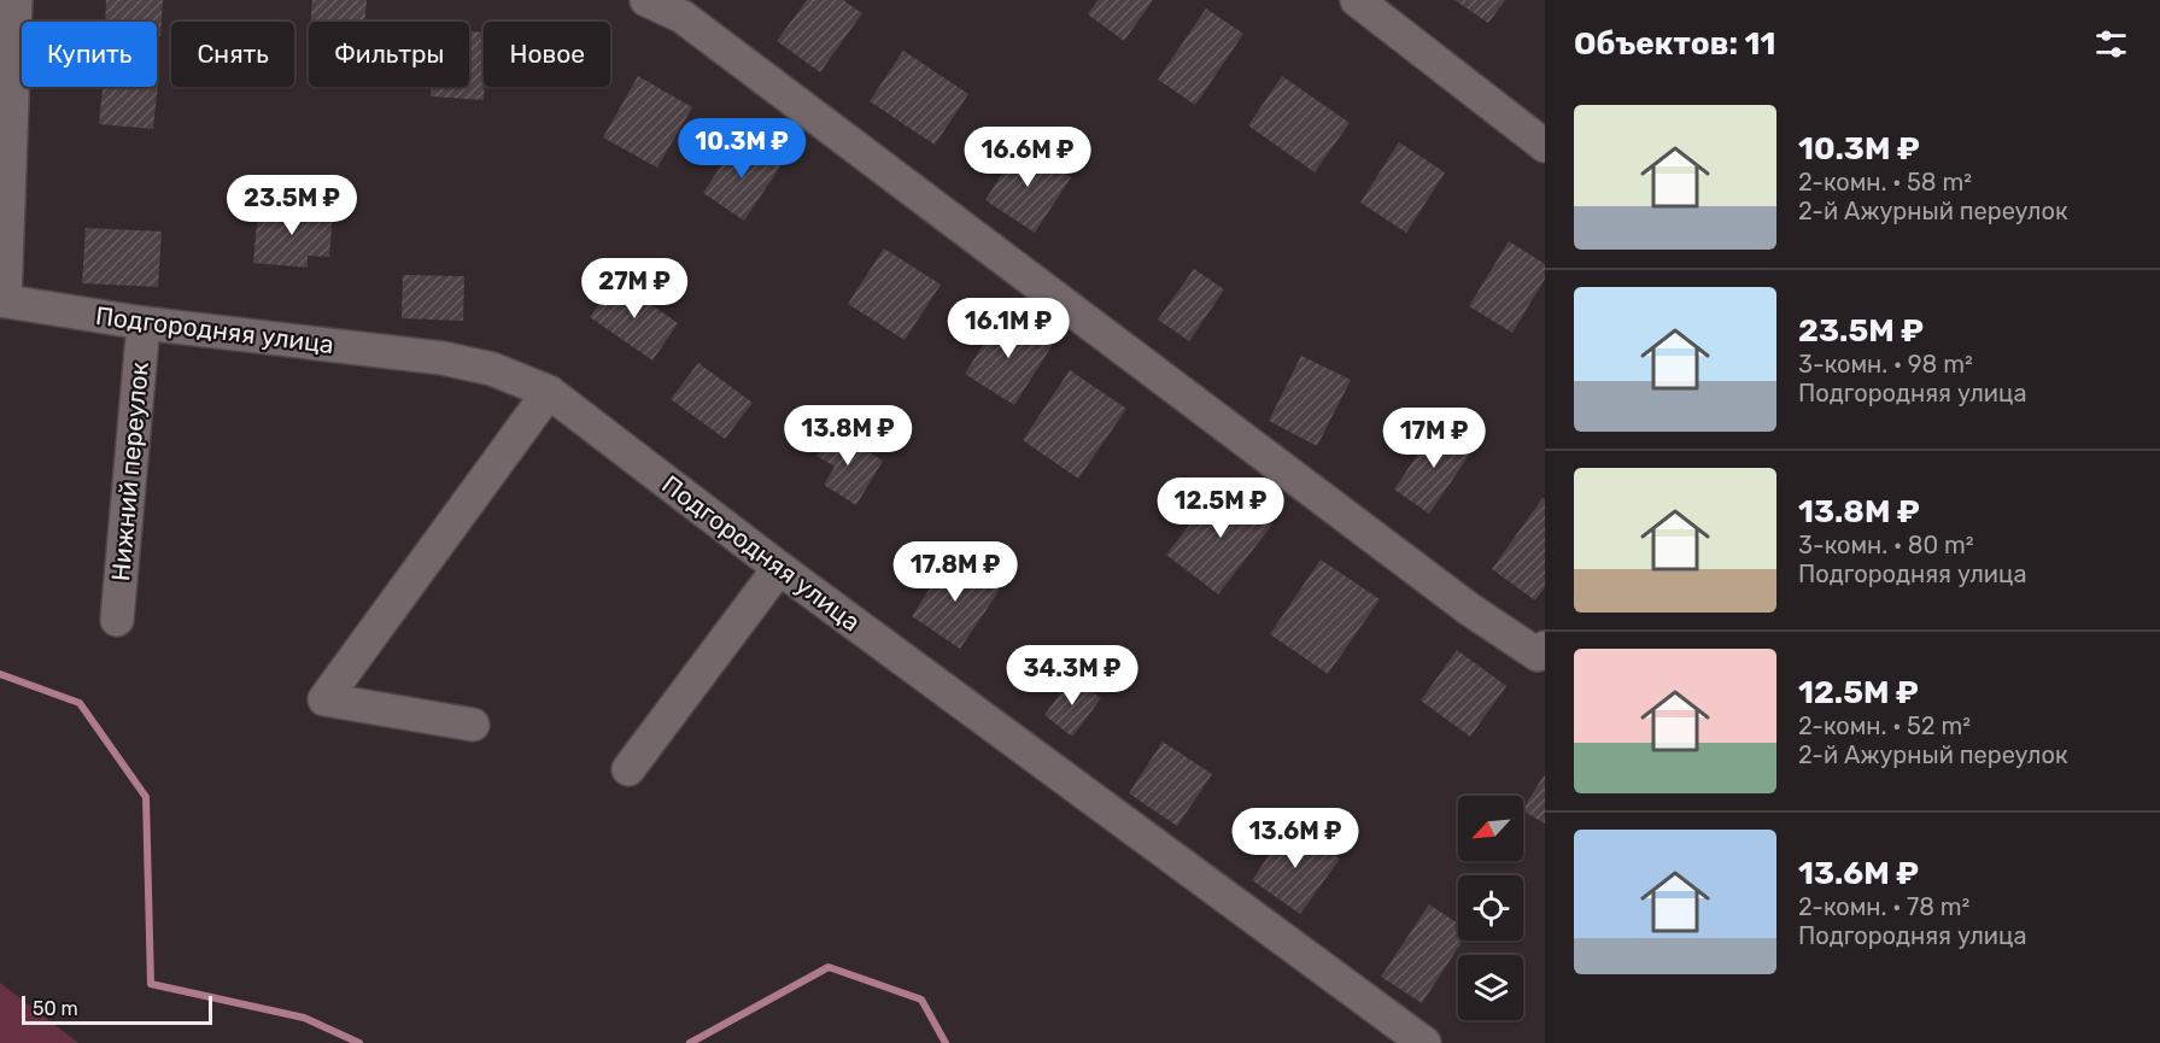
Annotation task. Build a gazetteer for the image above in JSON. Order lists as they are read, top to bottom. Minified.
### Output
{"streets":{"street":["Подгородняя улица","Нижний переулок"]},"crossings":[["Подгородняя улица","Нижний переулок"]],"scale_bar":"50 m","north":"bottom left","page":{"heading":"Объектов: 11","chip":["Купить","Снять","Фильтры","Новое"],"list":[{"name":"10.3M ₽","note":"2-комн. · 58 m² · 2-й Ажурный переулок"},{"name":"23.5M ₽","note":"3-комн. · 98 m² · Подгородняя улица"},{"name":"13.8M ₽","note":"3-комн. · 80 m² · Подгородняя улица"},{"name":"12.5M ₽","note":"2-комн. · 52 m² · 2-й Ажурный переулок"},{"name":"13.6M ₽","note":"2-комн. · 78 m² · Подгородняя улица"}],"price":["10.3M ₽","16.6M ₽","23.5M ₽","27M ₽","16.1M ₽","13.8M ₽","17M ₽","12.5M ₽","17.8M ₽","34.3M ₽","13.6M ₽"],"scale":"50 m"}}
